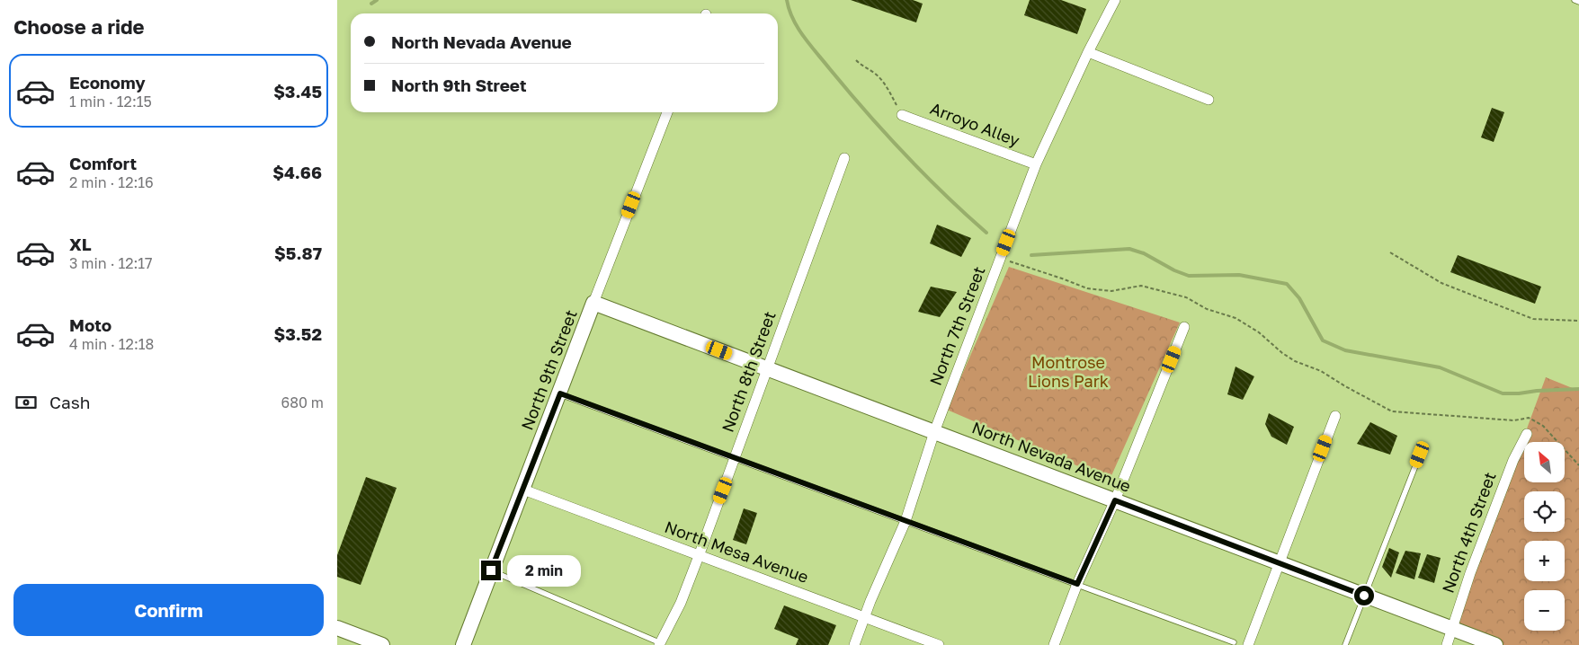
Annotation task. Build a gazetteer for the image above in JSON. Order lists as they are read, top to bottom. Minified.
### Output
{"streets":{"street":["Arroyo Alley","North 7th Street","North 9th Street","North 8th Street","North Nevada Avenue","North 4th Street","North Mesa Avenue"]},"crossings":[["Arroyo Alley","North 7th Street"],["North 7th Street","North Nevada Avenue"],["North 7th Street","North Mesa Avenue"],["North 9th Street","North Nevada Avenue"],["North 9th Street","North Mesa Avenue"],["North 8th Street","North Nevada Avenue"],["North 8th Street","North Mesa Avenue"],["North Nevada Avenue","North 4th Street"]],"parks":["Montrose Lions Park"],"north":"top left","page":{"heading":"Choose a ride","banner":["North Nevada Avenue","North 9th Street"],"list":[{"name":"Economy","note":"1 min · 12:15","value":"$3.45"},{"name":"Comfort","note":"2 min · 12:16","value":"$4.66"},{"name":"XL","note":"3 min · 12:17","value":"$5.87"},{"name":"Moto","note":"4 min · 12:18","value":"$3.52"}],"pay":["Cash","680 m"],"map_buttons":["+","−"],"bubble":"2 min","buttons":"Confirm"}}
